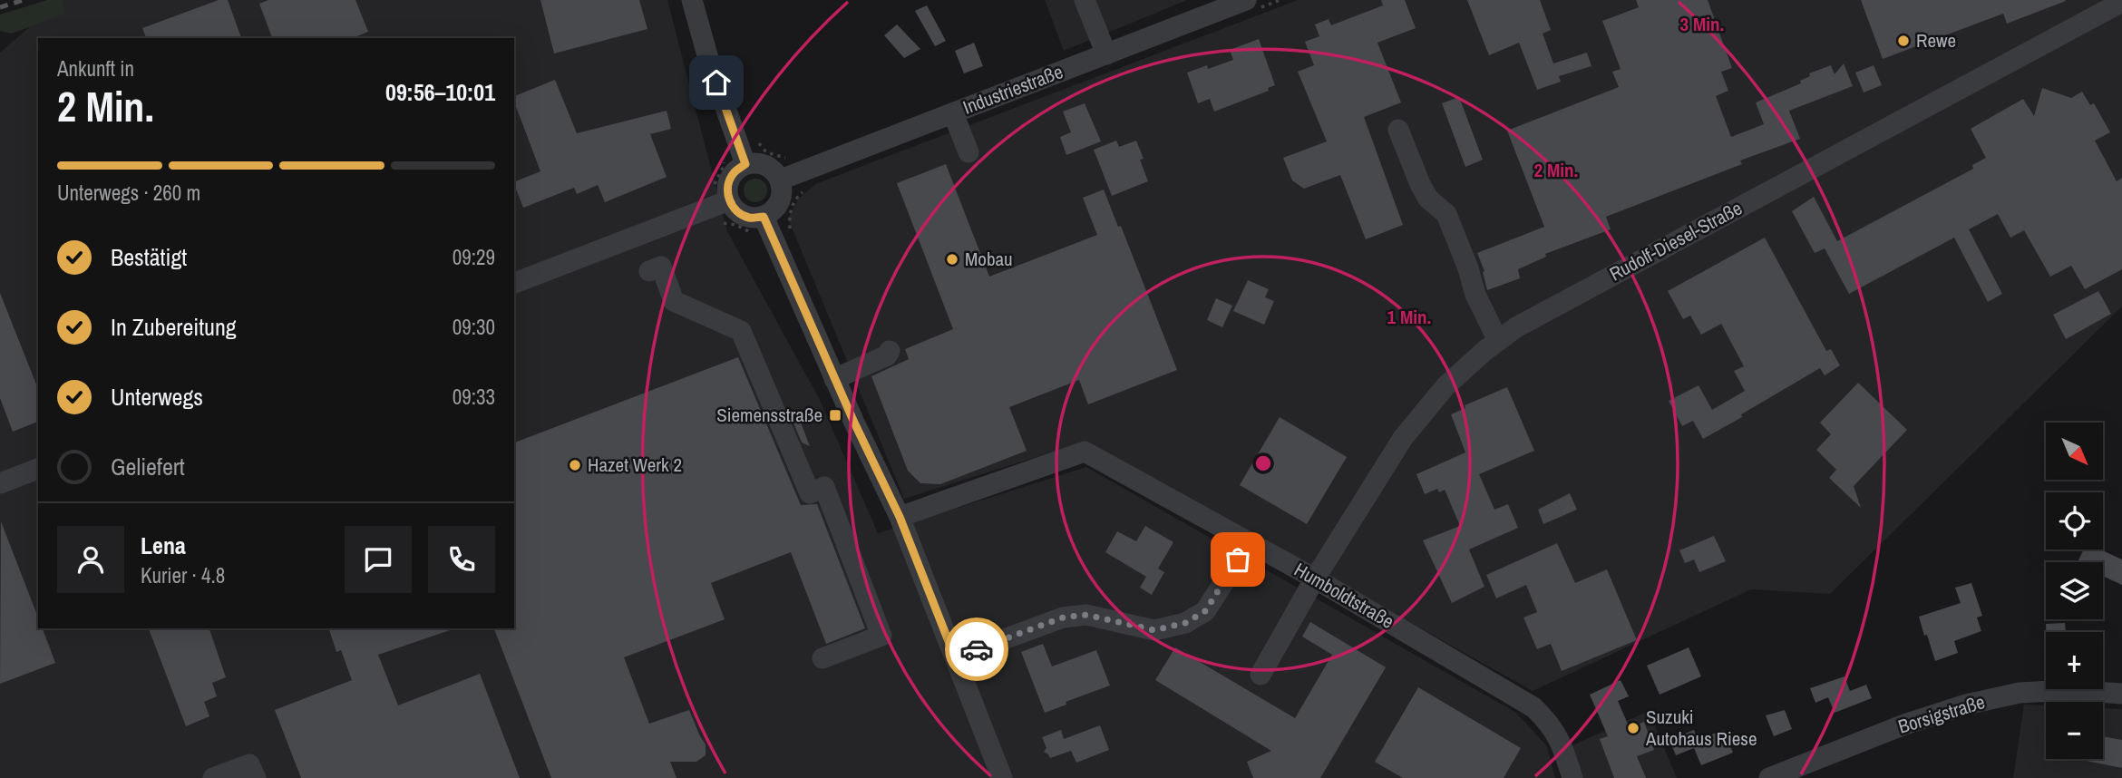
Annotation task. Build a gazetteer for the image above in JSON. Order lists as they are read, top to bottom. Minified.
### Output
{"streets":{"street":["Industriestraße","Rudolf-Diesel-Straße","Humboldtstraße","Borsigstraße"]},"crossings":[["Rudolf-Diesel-Straße","Humboldtstraße"]],"places":{"other":["Rewe","Mobau","Hazet Werk 2","Suzuki Autohaus Riese"],"transit":["Siemensstraße"]},"north":"bottom right","page":{"heading":["2 Min.","Ankunft in","09:56–10:01"],"panel":["Lena","Kurier · 4.8"],"bar":"Unterwegs · 260 m","list":[["Bestätigt","09:29"],["In Zubereitung","09:30"],["Unterwegs","09:33"],"Geliefert"],"map_buttons":["+","−"]},"rings":["3 Min.","2 Min.","1 Min."]}
